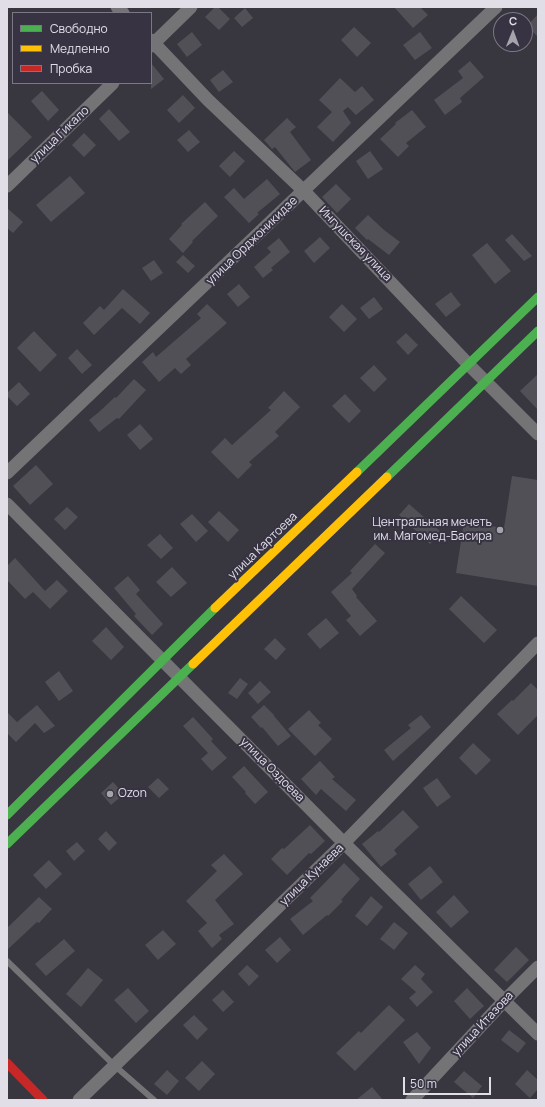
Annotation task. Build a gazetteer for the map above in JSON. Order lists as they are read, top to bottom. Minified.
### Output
{"streets":{"main road":["улица Картоева"],"street":["улица Гикало","улица Орджоникидзе","Ингушская улица","улица Оздоева","улица Кунаева","улица Итазова"]},"crossings":[["улица Орджоникидзе","Ингушская улица"],["Ингушская улица","улица Картоева"],["улица Картоева","улица Оздоева"],["улица Оздоева","улица Кунаева"],["улица Оздоева","улица Итазова"]],"places":["Центральная мечеть им. Магомед-Басира","Ozon"],"legend":["Свободно","Медленно","Пробка"],"scale_bar":"50 m","north":"top"}
